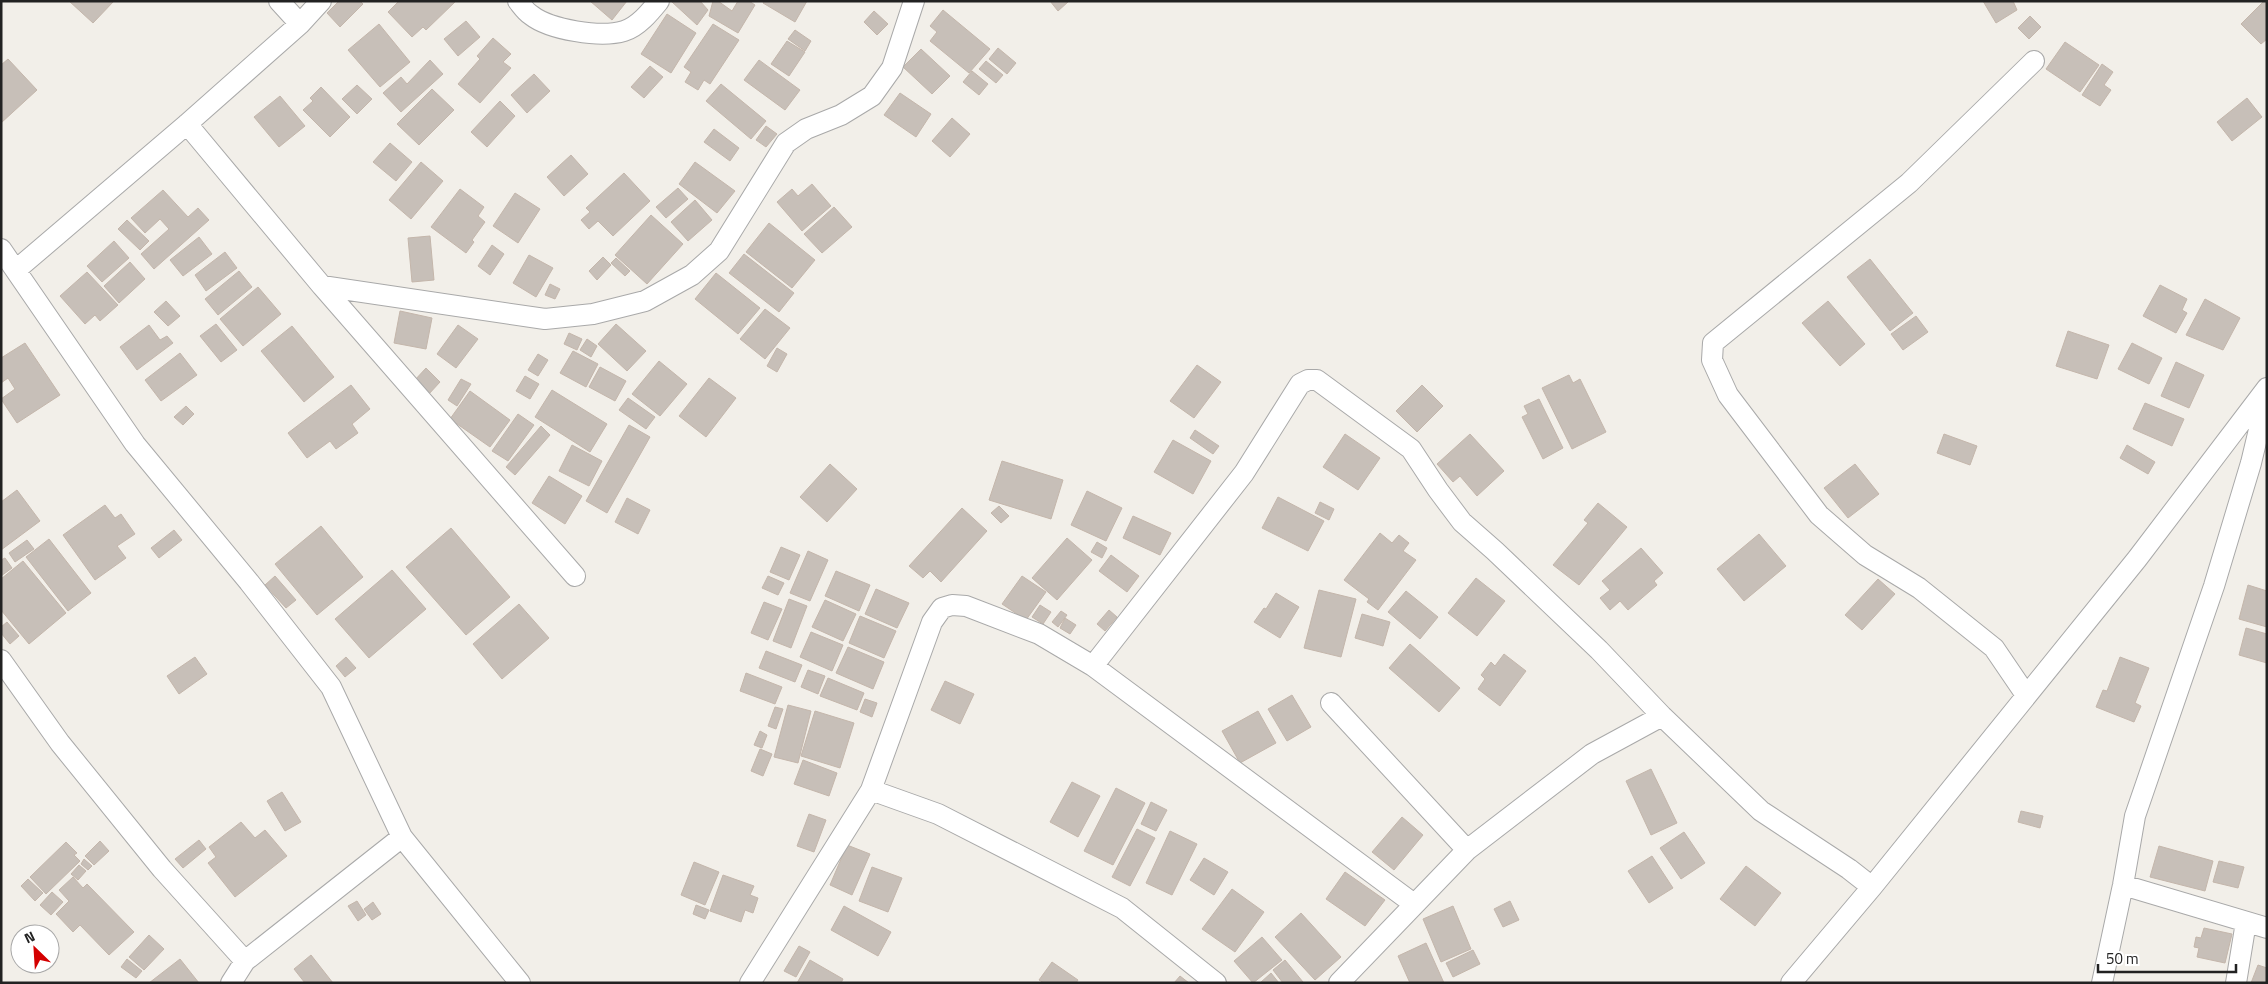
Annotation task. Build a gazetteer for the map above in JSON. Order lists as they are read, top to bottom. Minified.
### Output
{"scale_bar":"50 m","north":"top left"}
